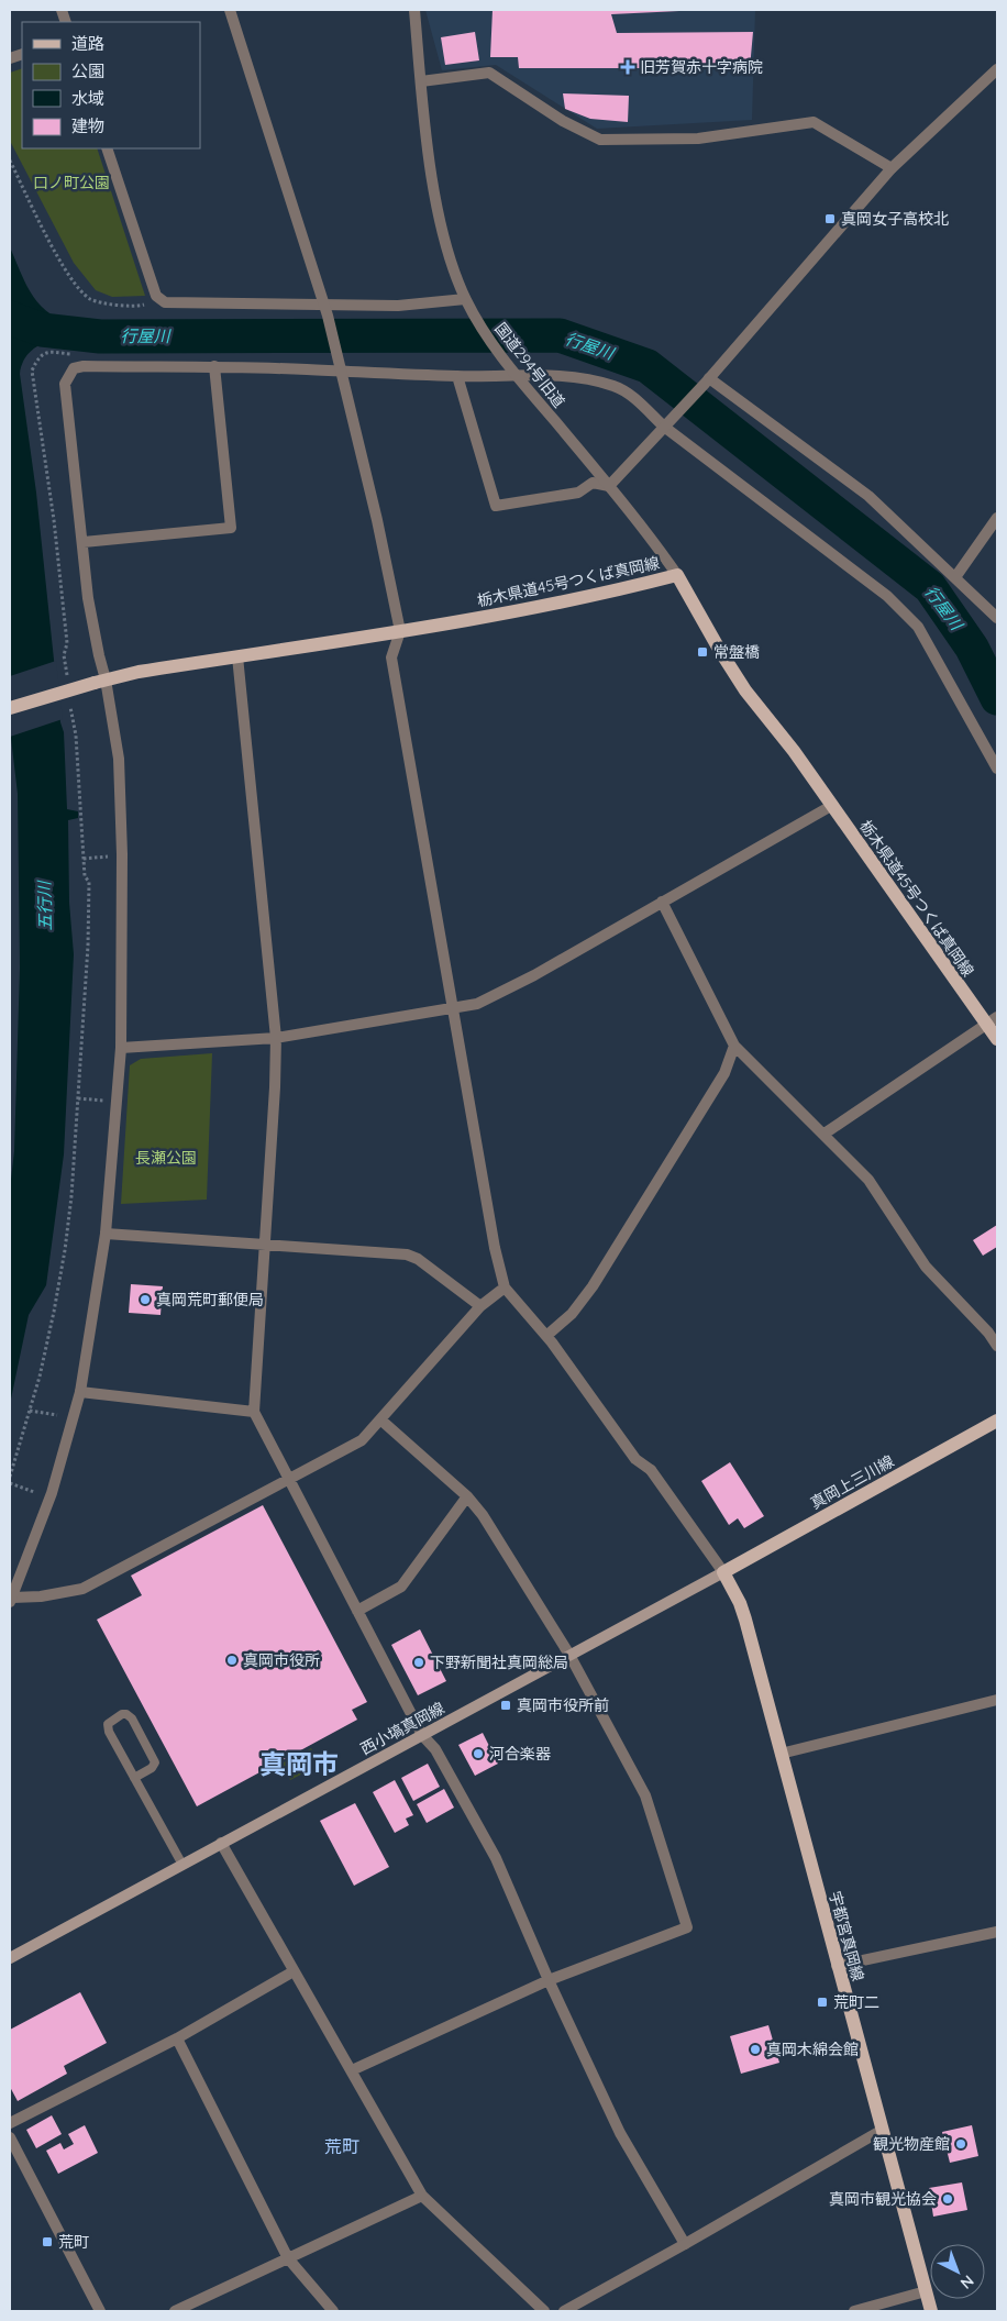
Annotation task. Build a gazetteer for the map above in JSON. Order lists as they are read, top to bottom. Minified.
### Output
{"streets":{"main road":["栃木県道45号つくば真岡線","真岡上三川線","西小塙真岡線","宇都宮真岡線"],"street":["国道294号旧道"]},"crossings":[["国道294号旧道","栃木県道45号つくば真岡線"],["真岡上三川線","西小塙真岡線"],["真岡上三川線","宇都宮真岡線"],["西小塙真岡線","宇都宮真岡線"]],"districts":["真岡市","荒町"],"water":["行屋川","五行川"],"parks":["口ノ町公園","長瀬公園"],"places":{"health":["旧芳賀赤十字病院"],"transit":["真岡女子高校北","常盤橋","真岡市役所前","荒町二","荒町"],"other":["真岡荒町郵便局","真岡市役所","下野新聞社真岡総局","河合楽器","真岡木綿会館","観光物産館","真岡市観光協会"]},"legend":["道路","公園","水域","建物"],"north":"bottom right"}
